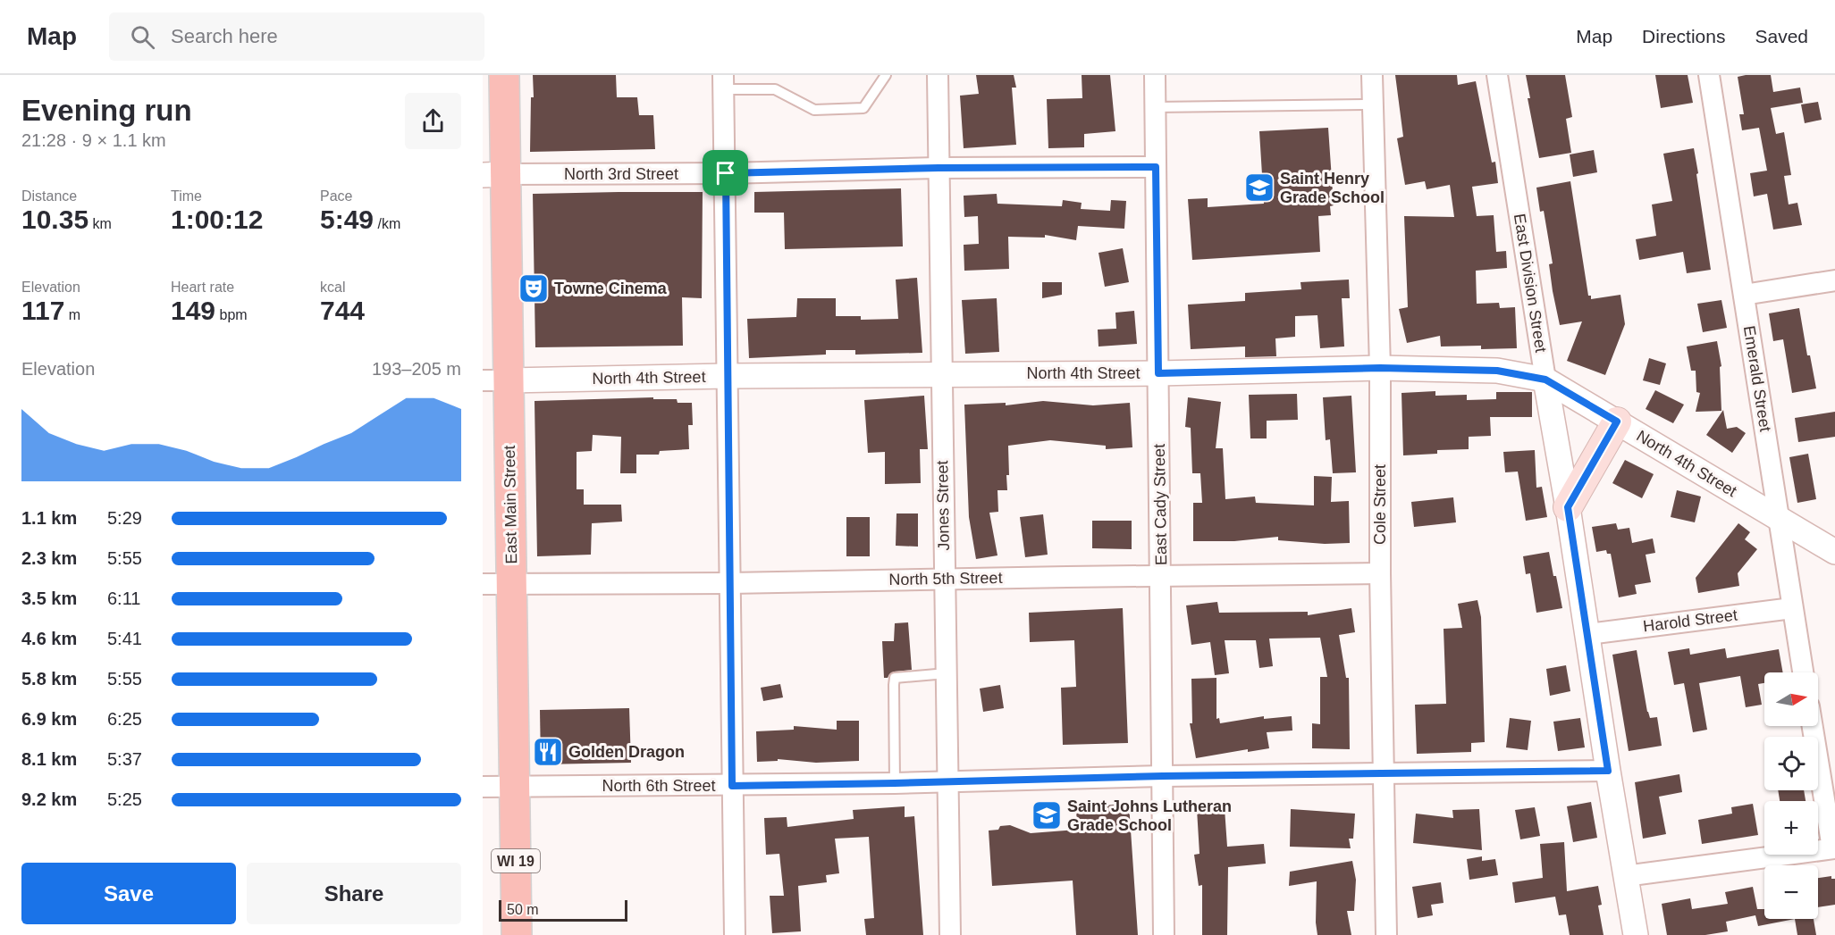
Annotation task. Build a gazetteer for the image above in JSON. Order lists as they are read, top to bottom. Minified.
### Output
{"streets":{"main road":["East Main Street","WI 19"],"street":["North 3rd Street","East Division Street","North 4th Street","Emerald Street","East Cady Street","Cole Street","Jones Street","North 5th Street","Harold Street","North 6th Street"]},"crossings":[["North 3rd Street","East Main Street"],["North 3rd Street","East Cady Street"],["North 3rd Street","Jones Street"],["East Division Street","North 4th Street"],["East Division Street","Harold Street"],["East Division Street","North 6th Street"],["North 4th Street","Emerald Street"],["North 4th Street","East Main Street"],["North 4th Street","East Cady Street"],["North 4th Street","Cole Street"],["North 4th Street","Jones Street"],["Emerald Street","Harold Street"],["East Main Street","North 5th Street"],["East Main Street","North 6th Street"],["East Cady Street","North 5th Street"],["East Cady Street","North 6th Street"],["Cole Street","North 5th Street"],["Cole Street","North 6th Street"],["Jones Street","North 5th Street"],["Jones Street","North 6th Street"]],"places":{"school or university":["Saint Henry Grade School","Saint Johns Lutheran Grade School"],"theatre":["Towne Cinema"],"restaurant":["Golden Dragon"]},"scale_bar":"50 m","north":"right","page":{"header":"Map","search":"Search here","nav":["Map","Directions","Saved"],"heading":["Evening run","21:28 · 9 × 1.1 km"],"stats":[["Distance","10.35 km"],["Time","1:00:12"],["Pace","5:49 /km"],["Elevation","117 m"],["Heart rate","149 bpm"],["kcal","744"]],"chart":["Elevation","193–205 m"],"list":[{"name":"1.1 km","note":"5:29"},{"name":"2.3 km","note":"5:55"},{"name":"3.5 km","note":"6:11"},{"name":"4.6 km","note":"5:41"},{"name":"5.8 km","note":"5:55"},{"name":"6.9 km","note":"6:25"},{"name":"8.1 km","note":"5:37"},{"name":"9.2 km","note":"5:25"}],"map_buttons":["+","−"],"buttons":["Save","Share"],"scale":"50 m"}}
